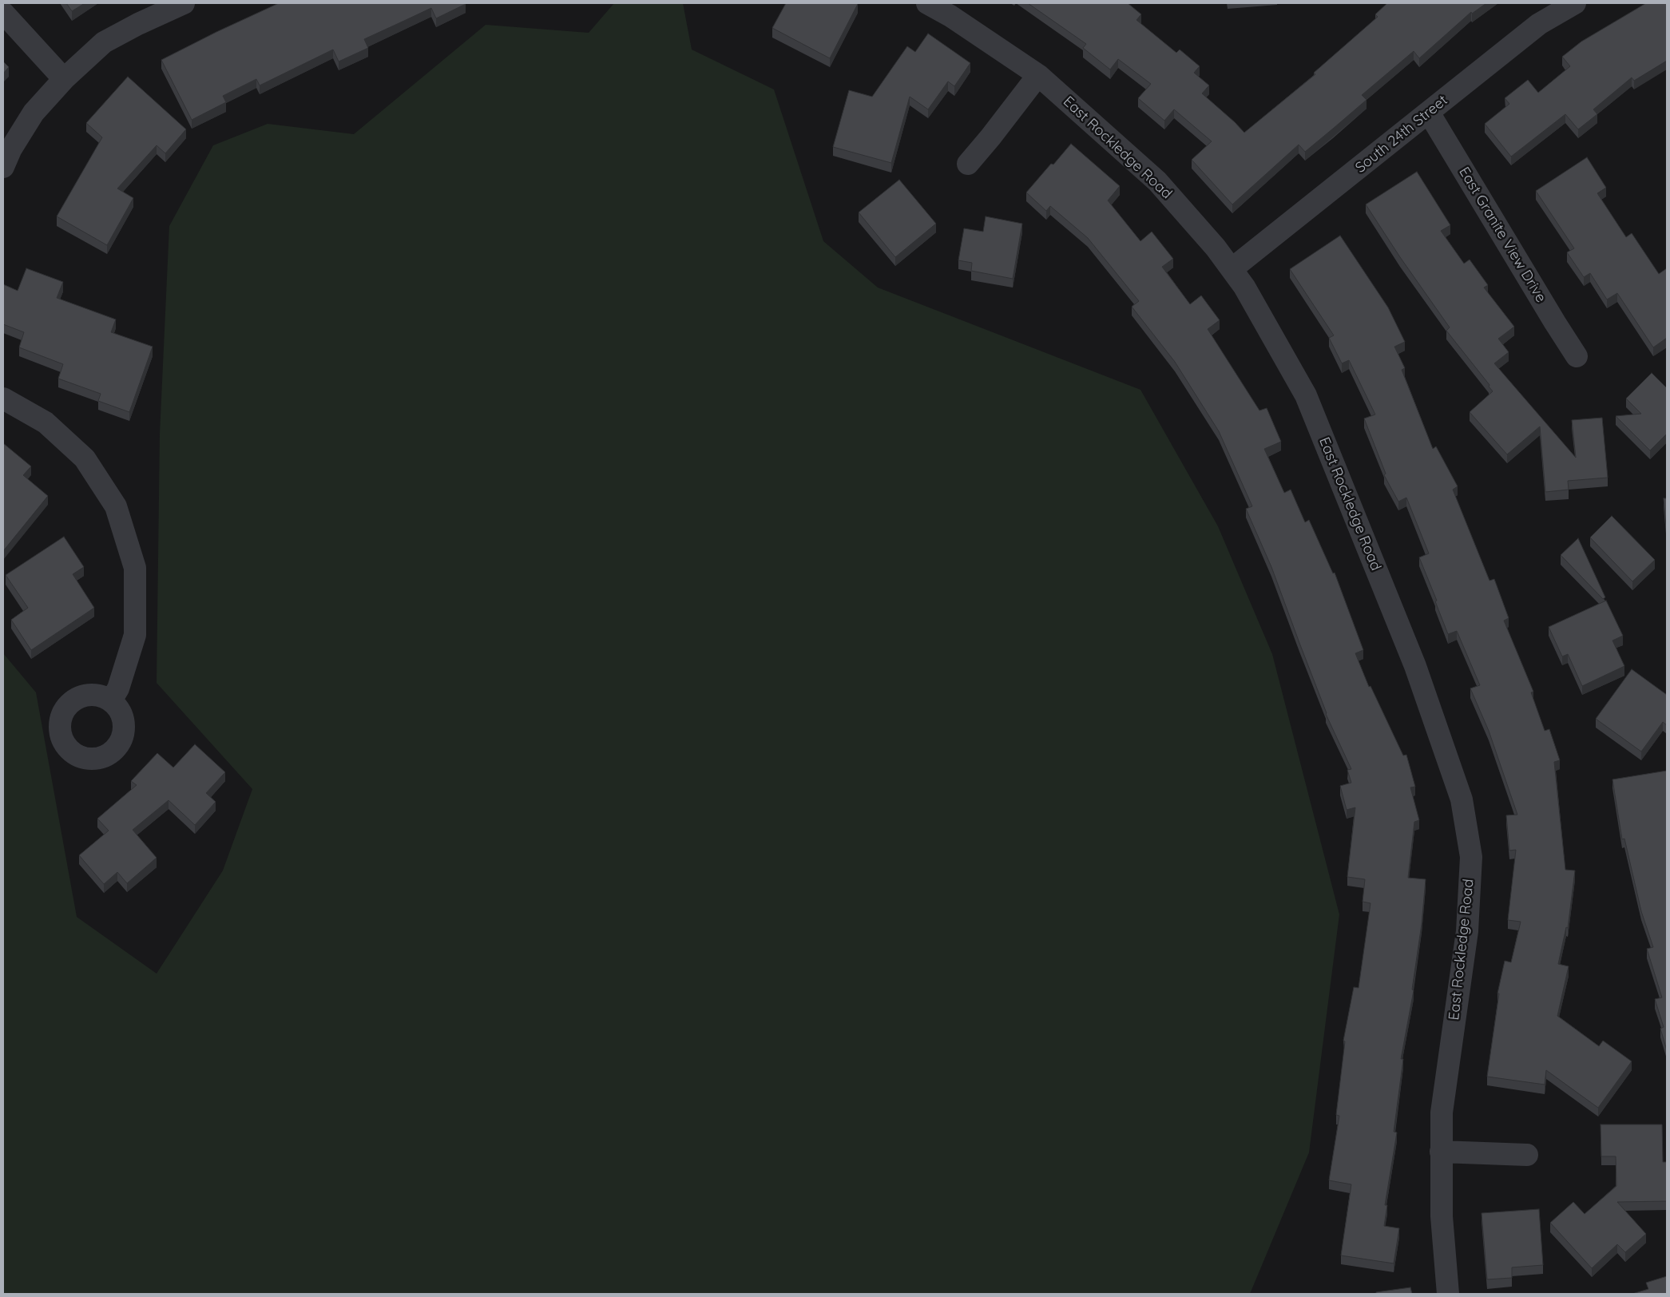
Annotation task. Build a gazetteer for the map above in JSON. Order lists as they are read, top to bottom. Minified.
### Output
{"streets":{"street":["South 24th Street","East Rockledge Road","East Granite View Drive"]},"crossings":[["South 24th Street","East Rockledge Road"],["South 24th Street","East Granite View Drive"]]}
